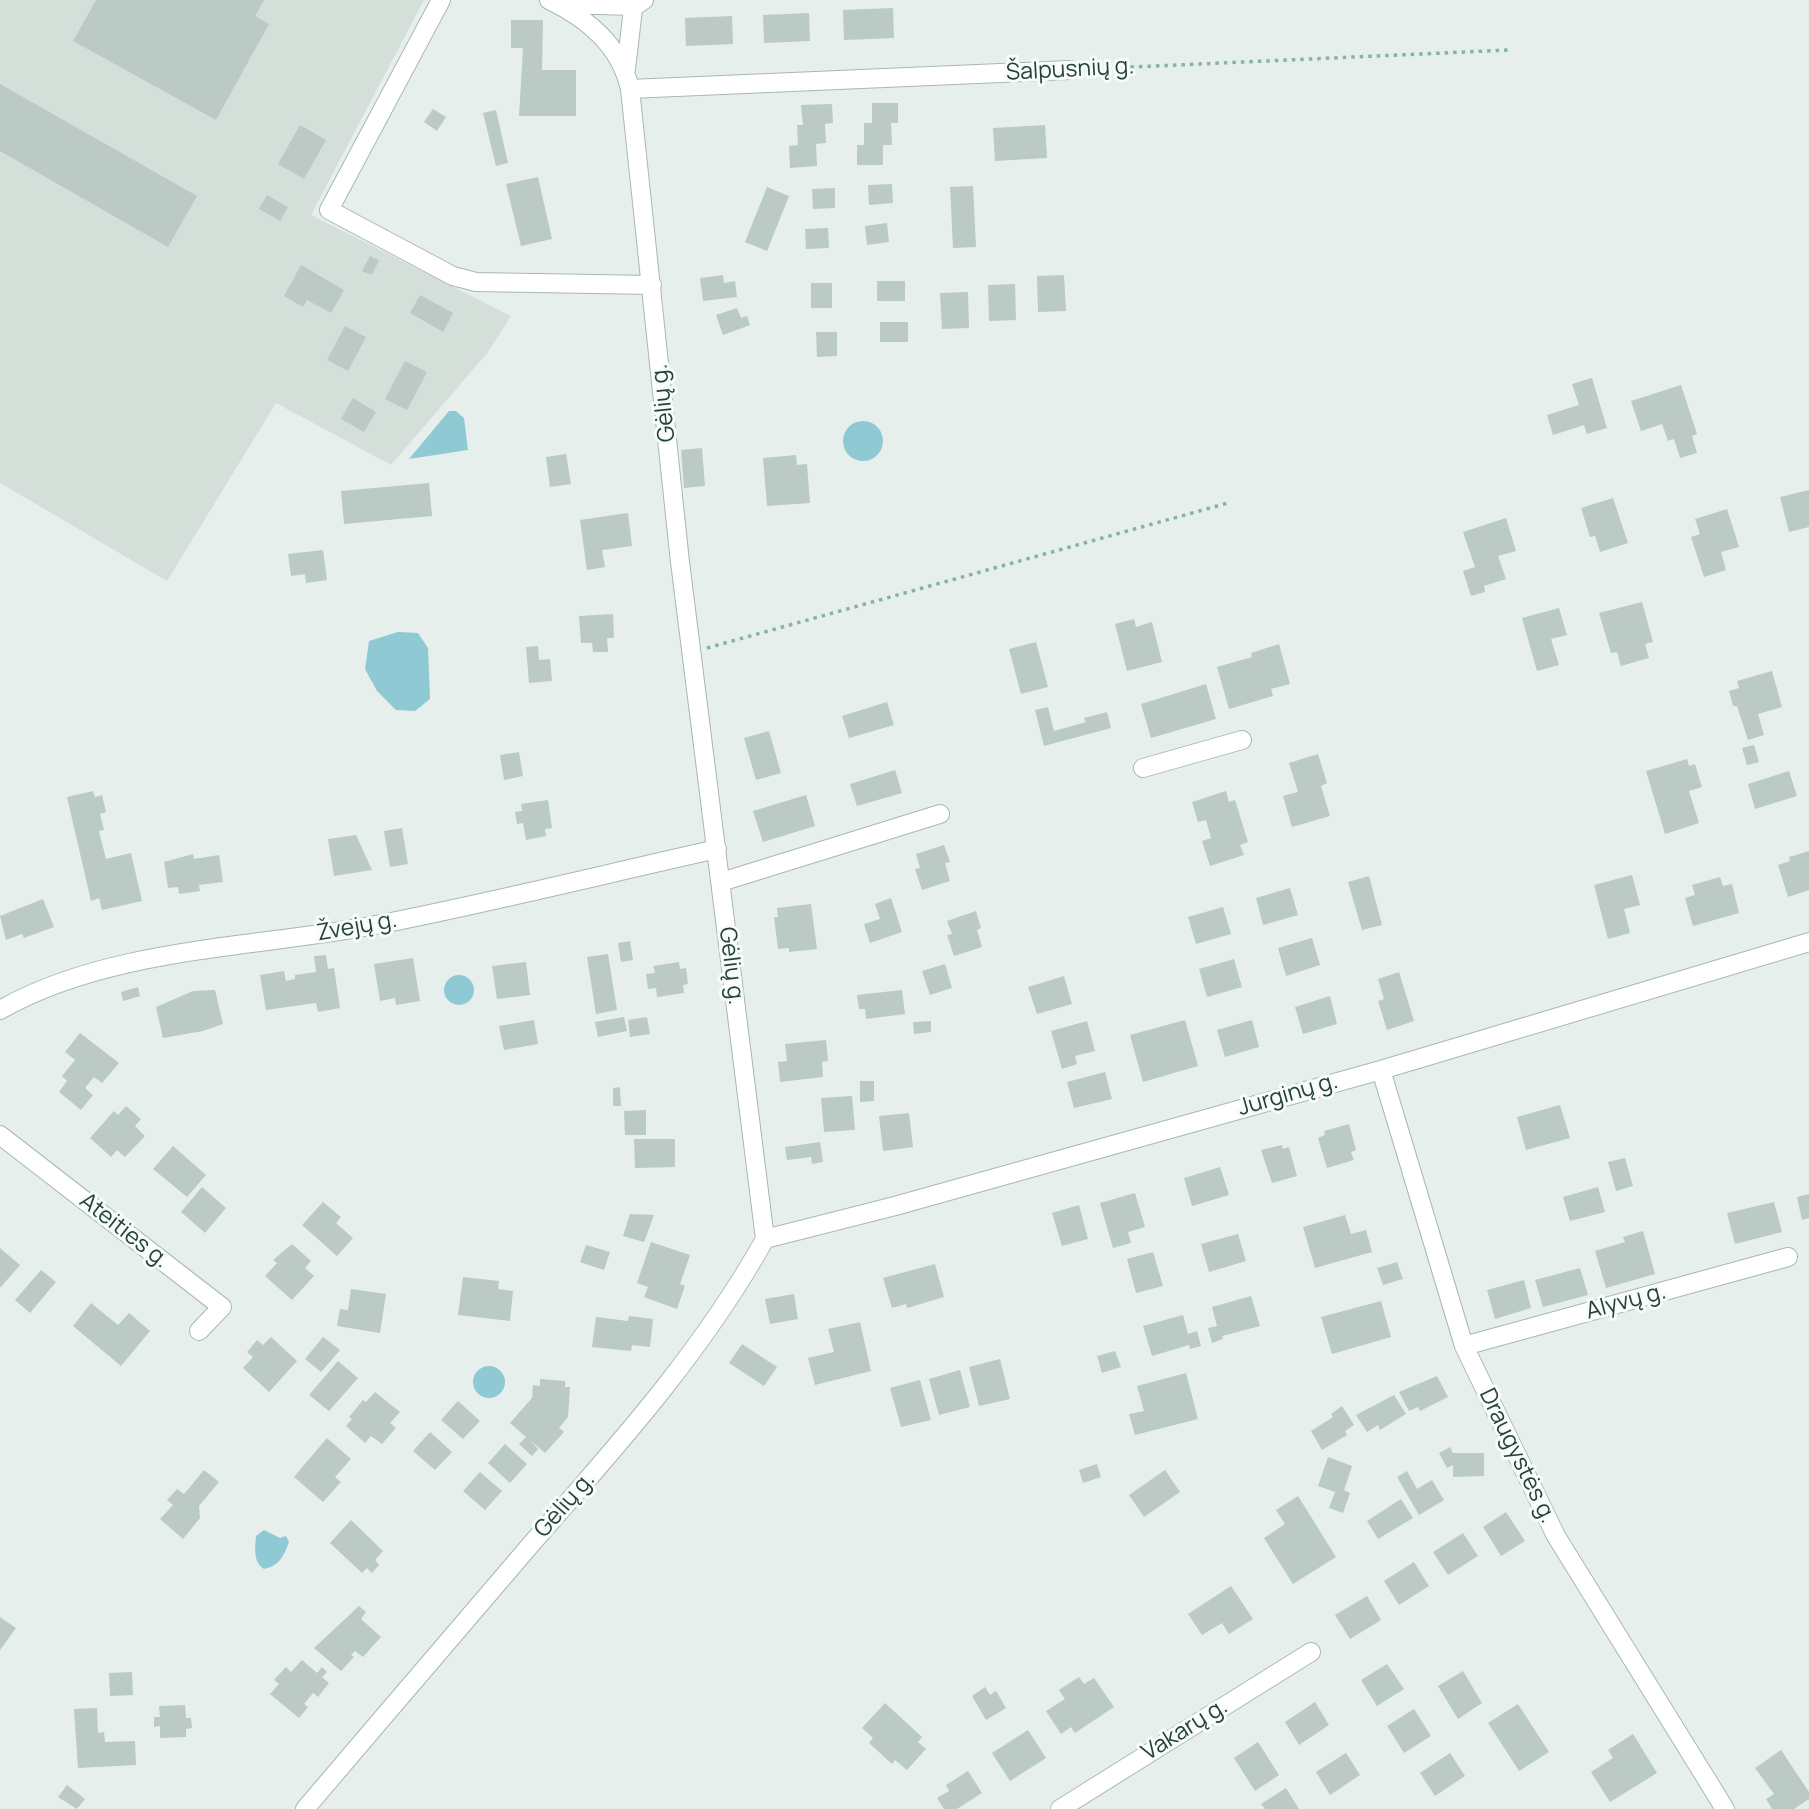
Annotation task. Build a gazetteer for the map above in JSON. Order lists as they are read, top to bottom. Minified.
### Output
{"streets":{"street":["Šalpusnių g.","Gėlių g.","Žvejų g.","Jurginų g.","Ateities g.","Alyvų g.","Draugystės g.","Vakarų g."]},"crossings":[["Šalpusnių g.","Gėlių g."],["Gėlių g.","Žvejų g."],["Gėlių g.","Jurginų g."],["Jurginų g.","Draugystės g."],["Alyvų g.","Draugystės g."]]}
